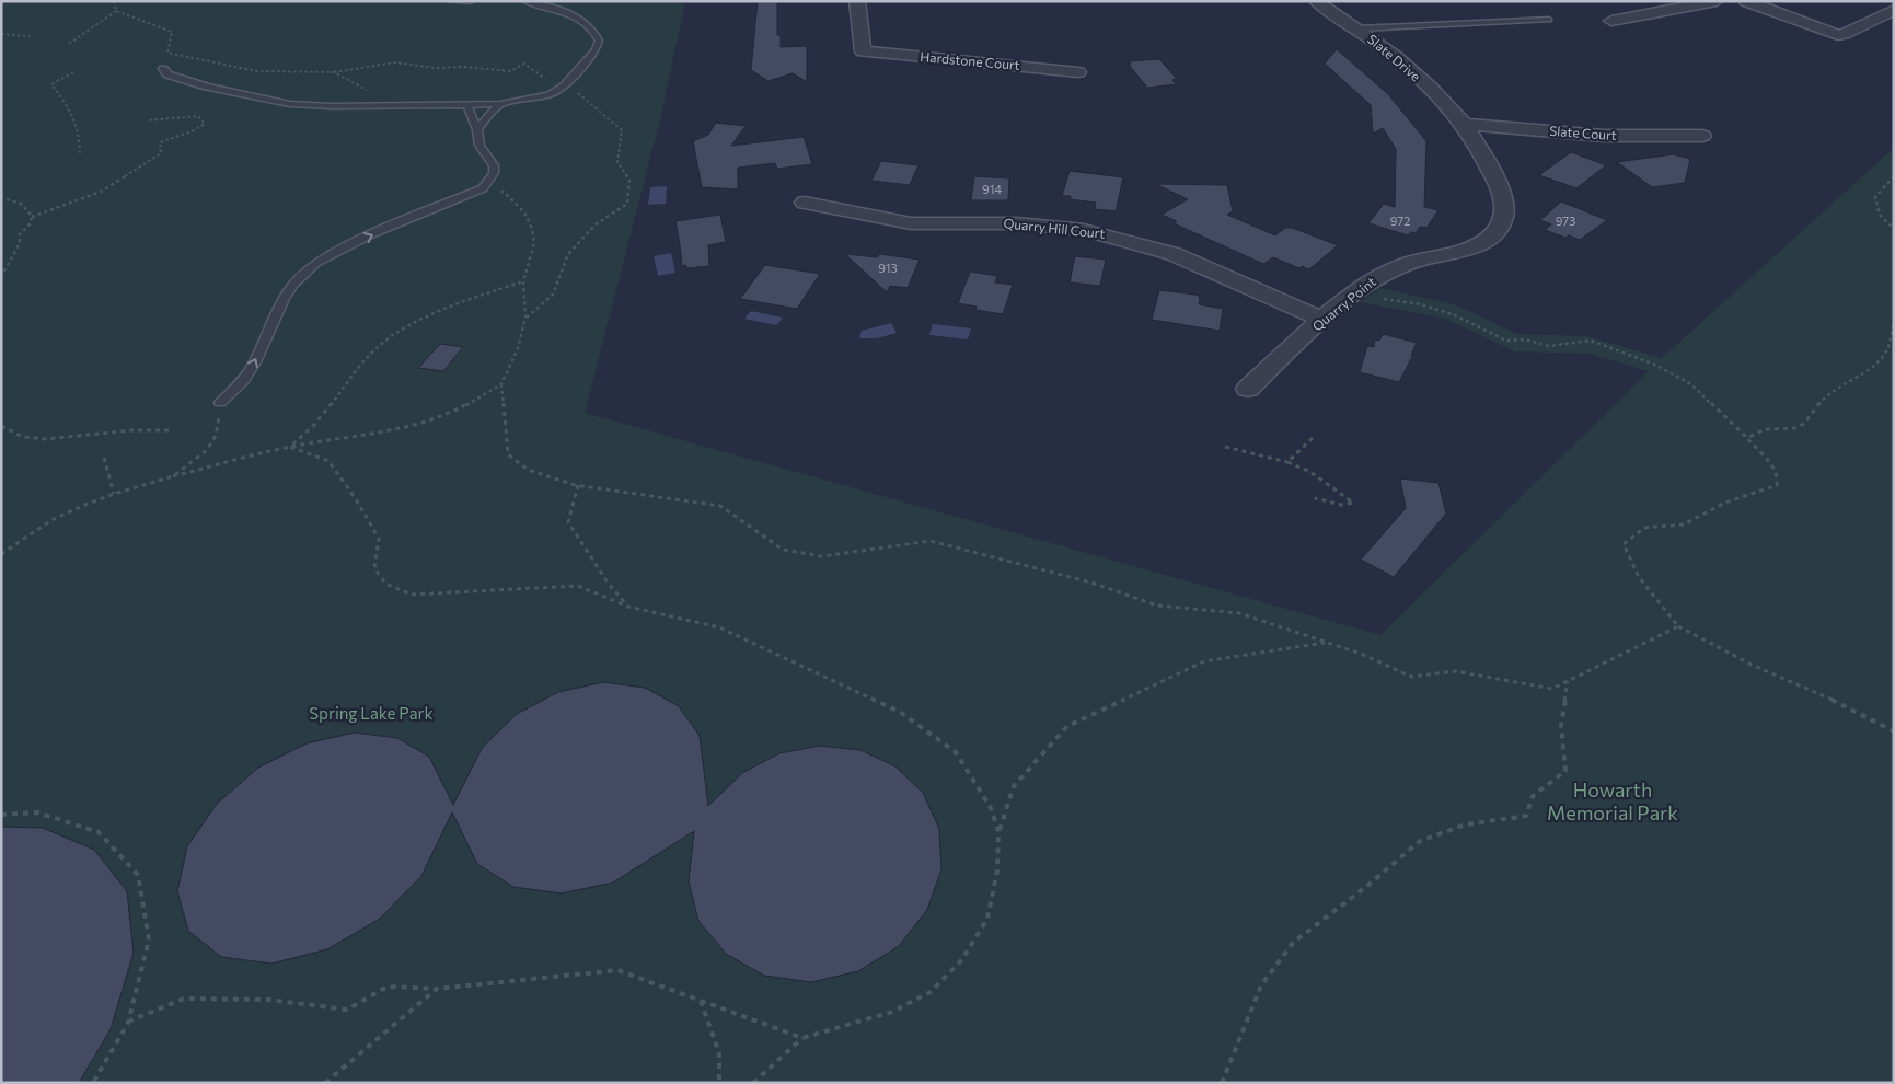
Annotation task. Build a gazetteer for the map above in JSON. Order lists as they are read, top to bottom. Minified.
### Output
{"streets":{"street":["Slate Drive","Hardstone Court","Slate Court","Quarry Hill Court","Quarry Point"]},"crossings":[["Slate Drive","Slate Court"],["Slate Drive","Quarry Point"],["Slate Court","Quarry Point"],["Quarry Hill Court","Quarry Point"]],"parks":["Spring Lake Park","Howarth Memorial Park"],"house_numbers":["914","972","973","913"]}
